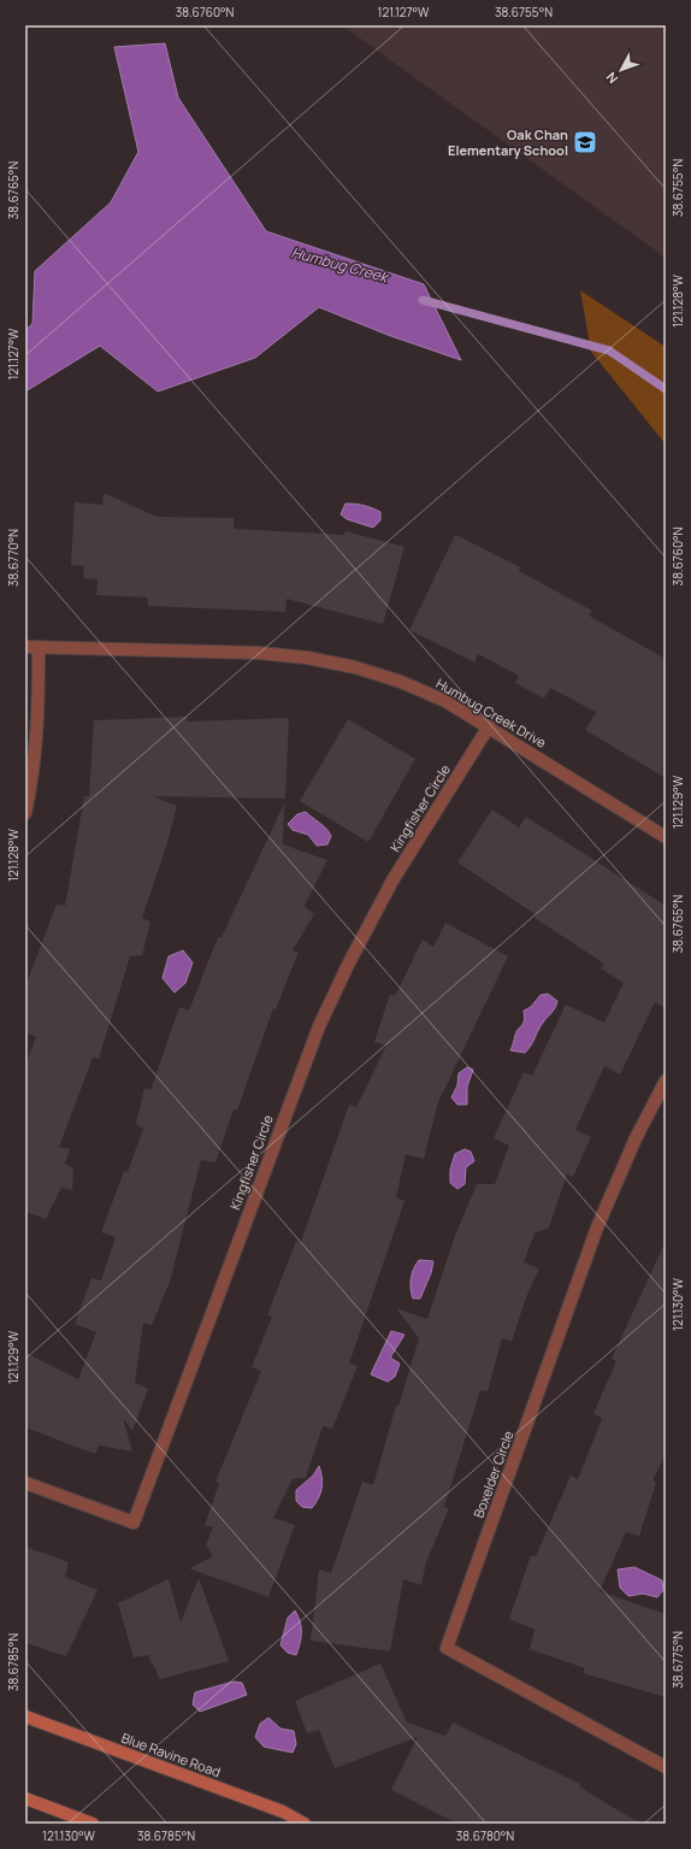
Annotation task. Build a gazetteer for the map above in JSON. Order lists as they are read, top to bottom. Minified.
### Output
{"streets":{"main road":["Blue Ravine Road"],"street":["Humbug Creek Drive","Kingfisher Circle","Boxelder Circle"]},"crossings":[["Humbug Creek Drive","Kingfisher Circle"]],"water":["Humbug Creek"],"places":{"school or university":["Oak Chan Elementary School"]},"north":"bottom left","coordinates":["38.6760°N","121.127°W","38.6755°N","38.6765°N","121.128°W","38.6770°N","121.129°W","121.130°W","38.6775°N","38.6785°N","38.6780°N"]}
